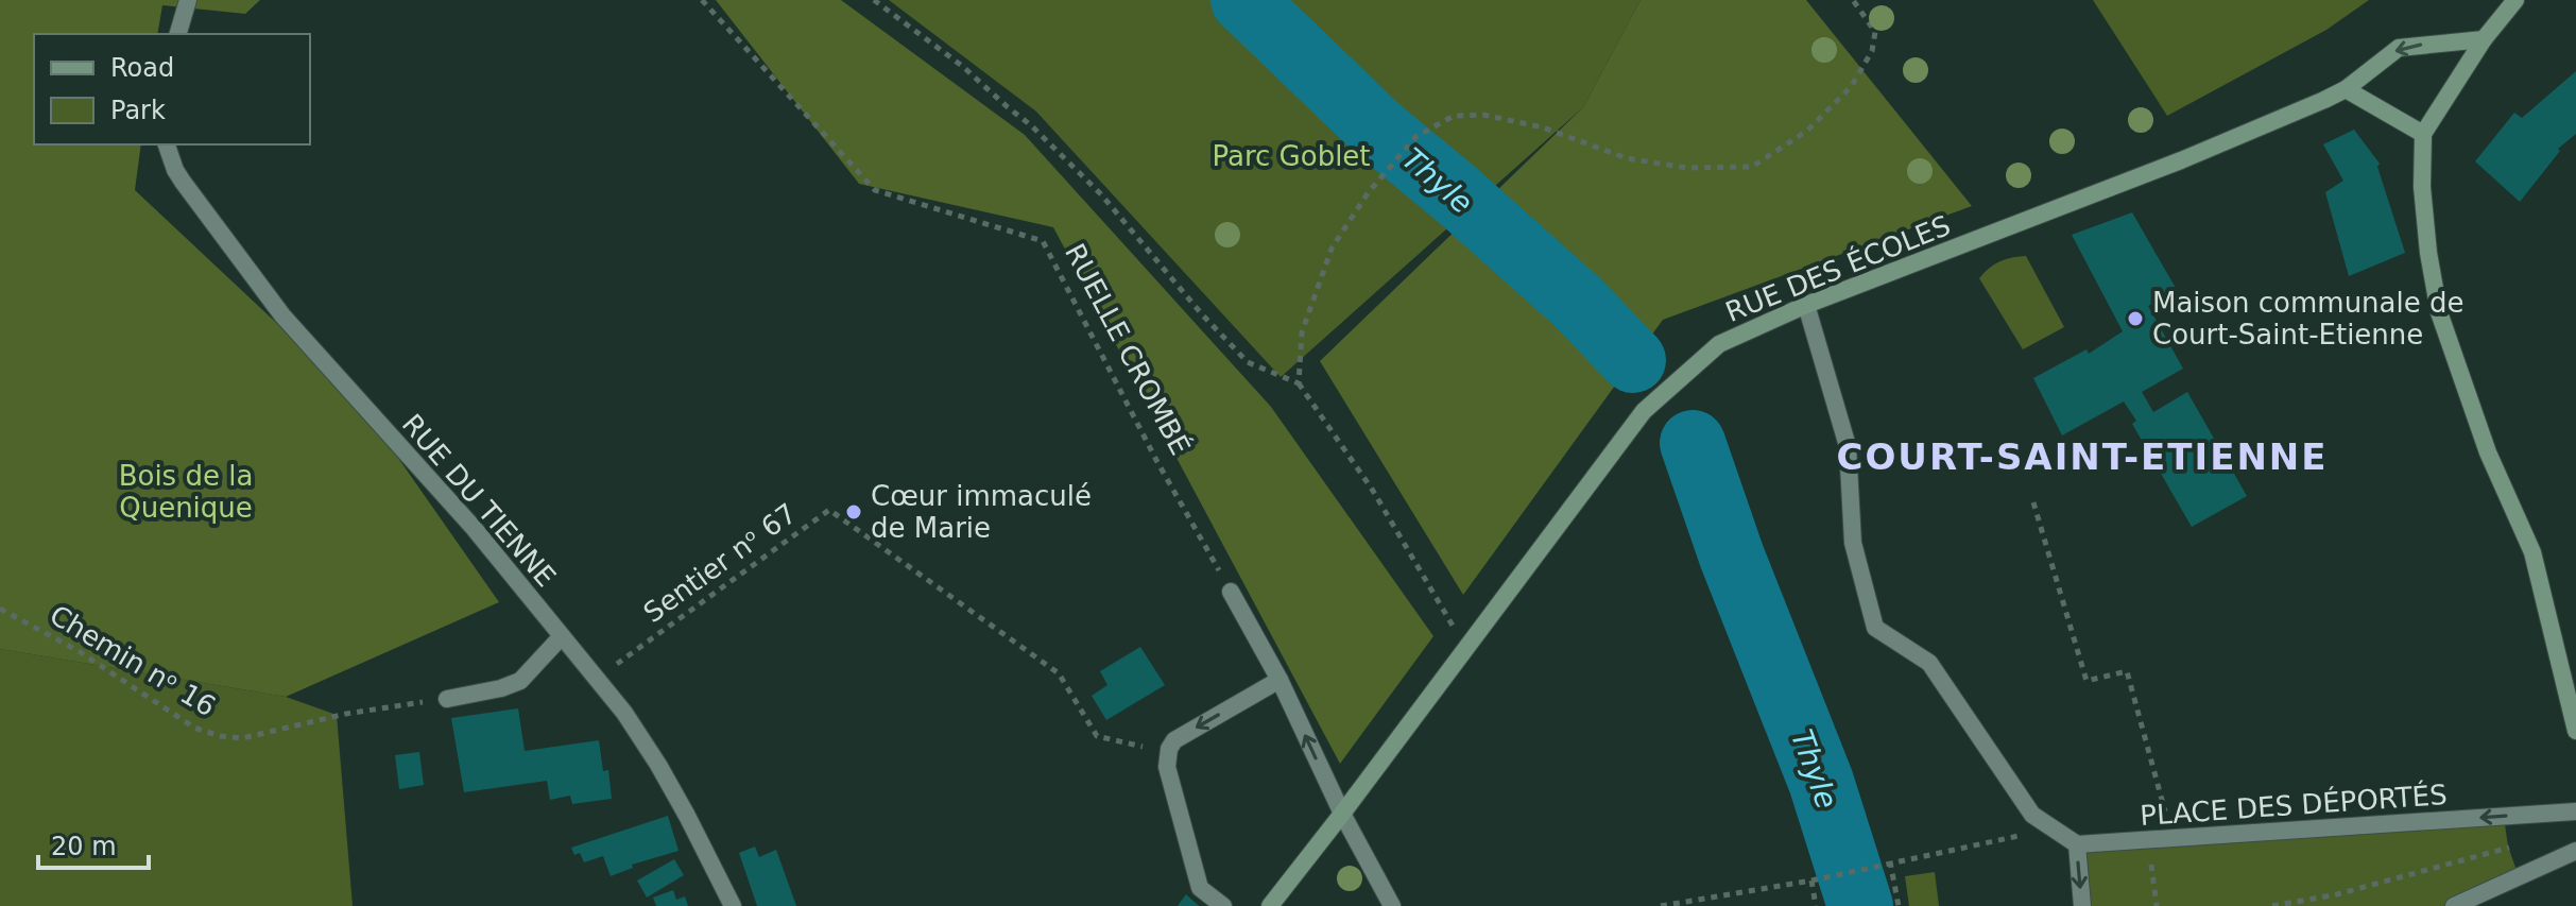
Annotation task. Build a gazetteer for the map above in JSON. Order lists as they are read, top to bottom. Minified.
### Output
{"streets":{"street":["RUE DES ÉCOLES","RUE DU TIENNE","PLACE DES DÉPORTÉS"],"path":["RUELLE CROMBÉ","Sentier nᵒ 67","Chemin nᵒ 16"]},"districts":["COURT-SAINT-ETIENNE"],"water":["Thyle"],"parks":["Parc Goblet","Bois de la Quenique"],"places":["Maison communale de Court-Saint-Etienne","Cœur immaculé de Marie"],"legend":["Road","Park"],"scale_bar":"20 m"}
